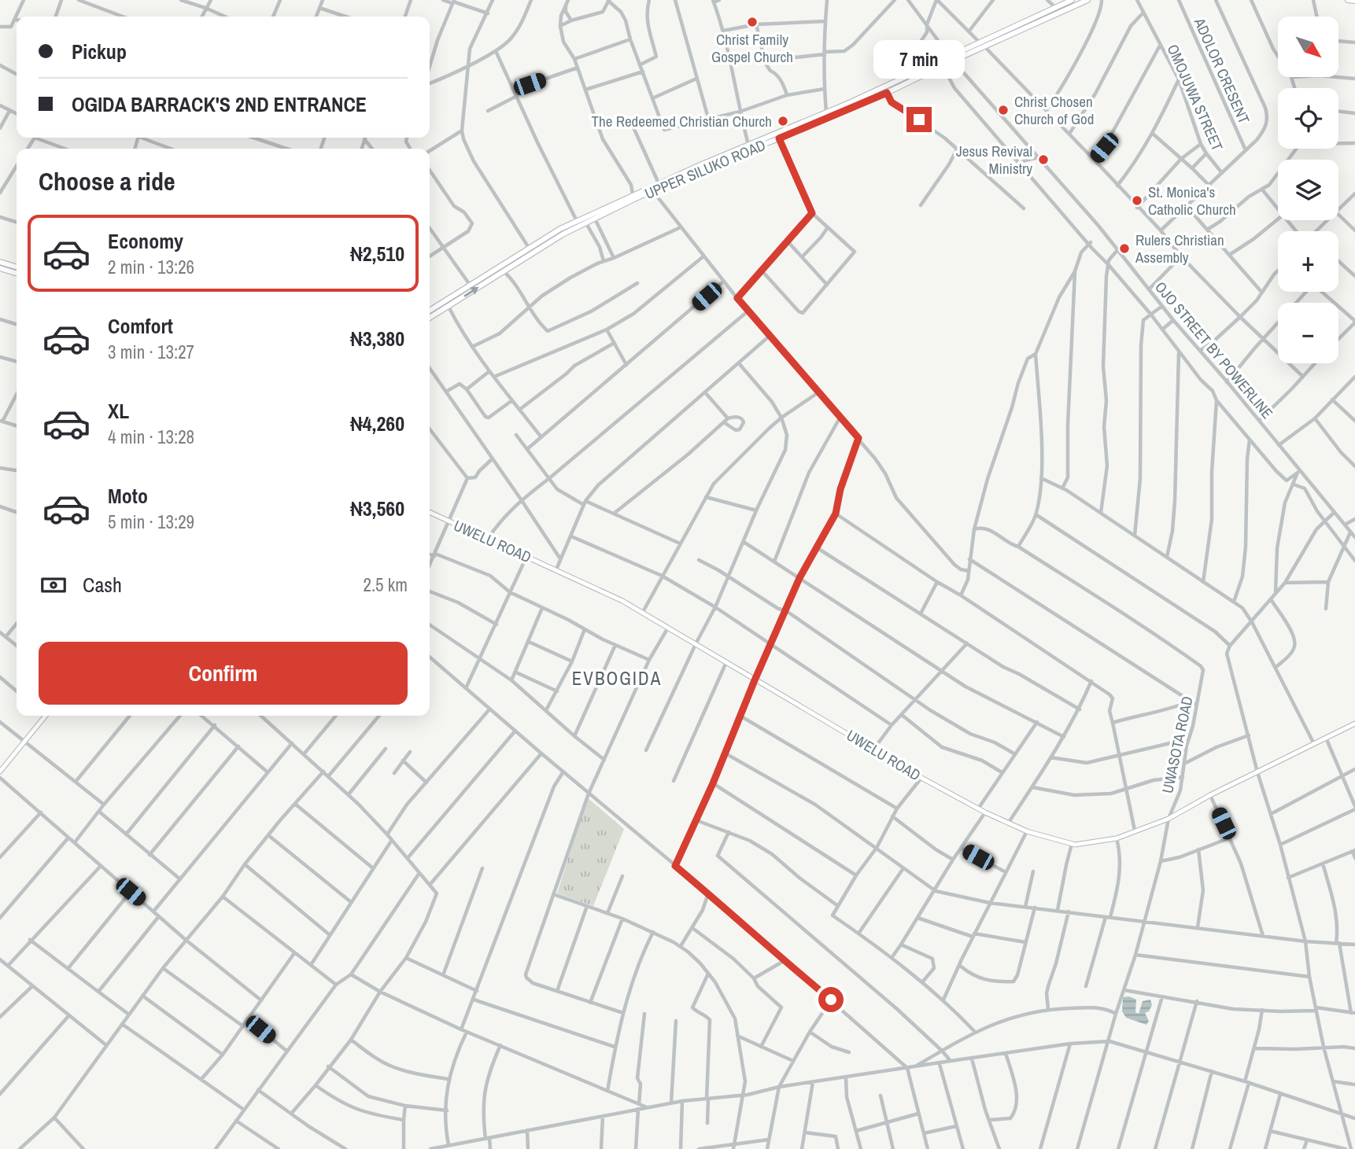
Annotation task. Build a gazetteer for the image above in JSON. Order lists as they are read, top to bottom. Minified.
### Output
{"streets":{"main road":["UPPER SILUKO ROAD"],"street":["ADOLOR CRESENT","OMOJUWA STREET","OJO STREET BY POWERLINE","UWELU ROAD","UWASOTA ROAD"]},"crossings":[["UPPER SILUKO ROAD","OJO STREET BY POWERLINE"],["UWELU ROAD","UWASOTA ROAD"]],"districts":["EVBOGIDA"],"places":["Christ Family Gospel Church","Christ Chosen Church of God","The Redeemed Christian Church","Jesus Revival Ministry","St. Monica's Catholic Church","Rulers Christian Assembly"],"north":"bottom right","page":{"map_buttons":["+","−"],"banner":["Pickup","OGIDA BARRACK'S 2ND ENTRANCE"],"bubble":"7 min","heading":"Choose a ride","list":[{"name":"Economy","note":"2 min · 13:26","value":"₦2,510"},{"name":"Comfort","note":"3 min · 13:27","value":"₦3,380"},{"name":"XL","note":"4 min · 13:28","value":"₦4,260"},{"name":"Moto","note":"5 min · 13:29","value":"₦3,560"}],"pay":["Cash","2.5 km"],"buttons":"Confirm"}}
